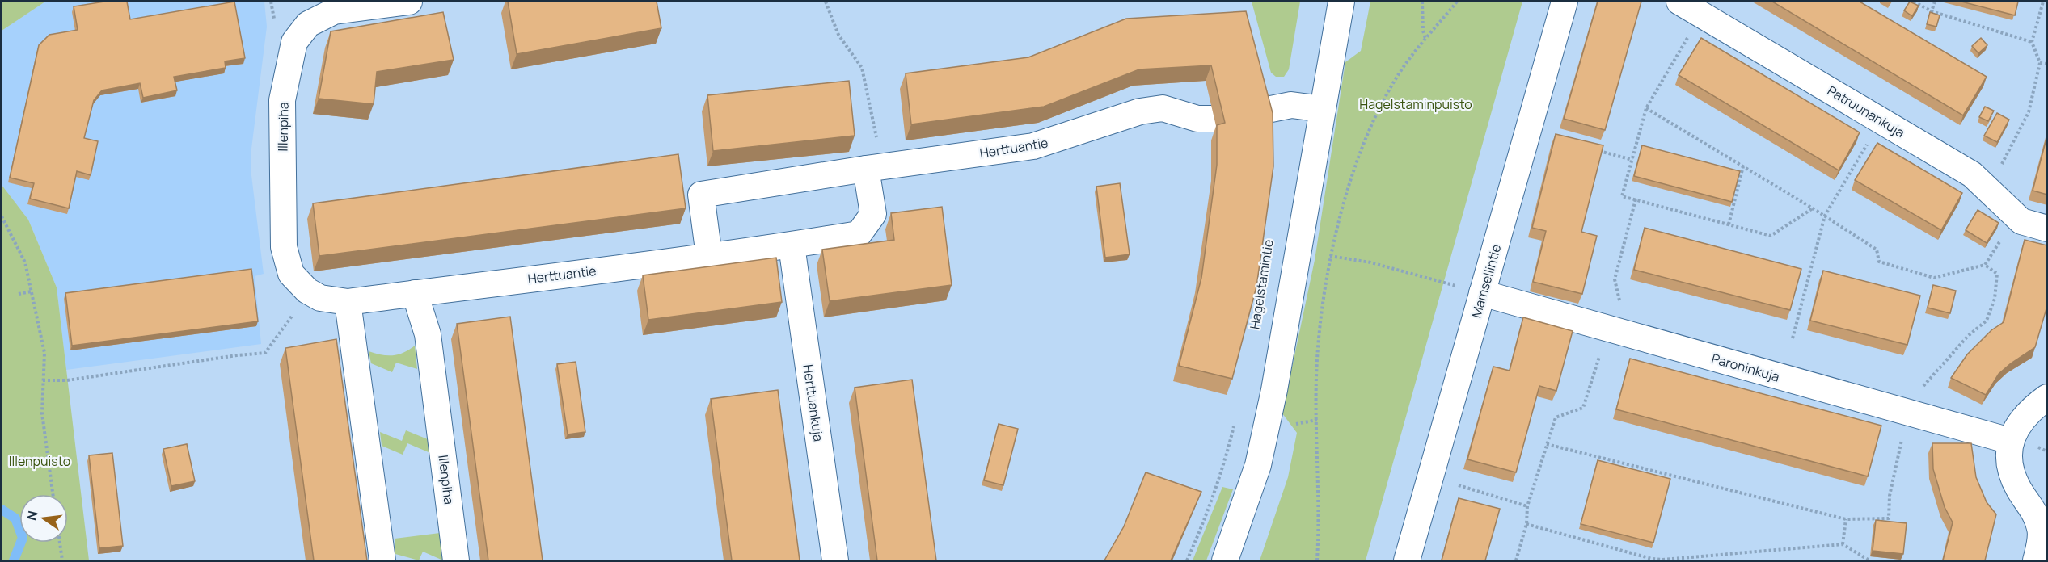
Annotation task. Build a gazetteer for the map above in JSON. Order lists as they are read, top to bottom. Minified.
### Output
{"streets":{"street":["Patruunankuja","Illenpiha","Herttuantie","Mamsellintie","Paroninkuja","Herttuankuja"]},"crossings":[["Illenpiha","Herttuantie"],["Herttuantie","Herttuankuja"],["Mamsellintie","Paroninkuja"]],"parks":["Hagelstaminpuisto","Illenpuisto"],"north":"left"}
